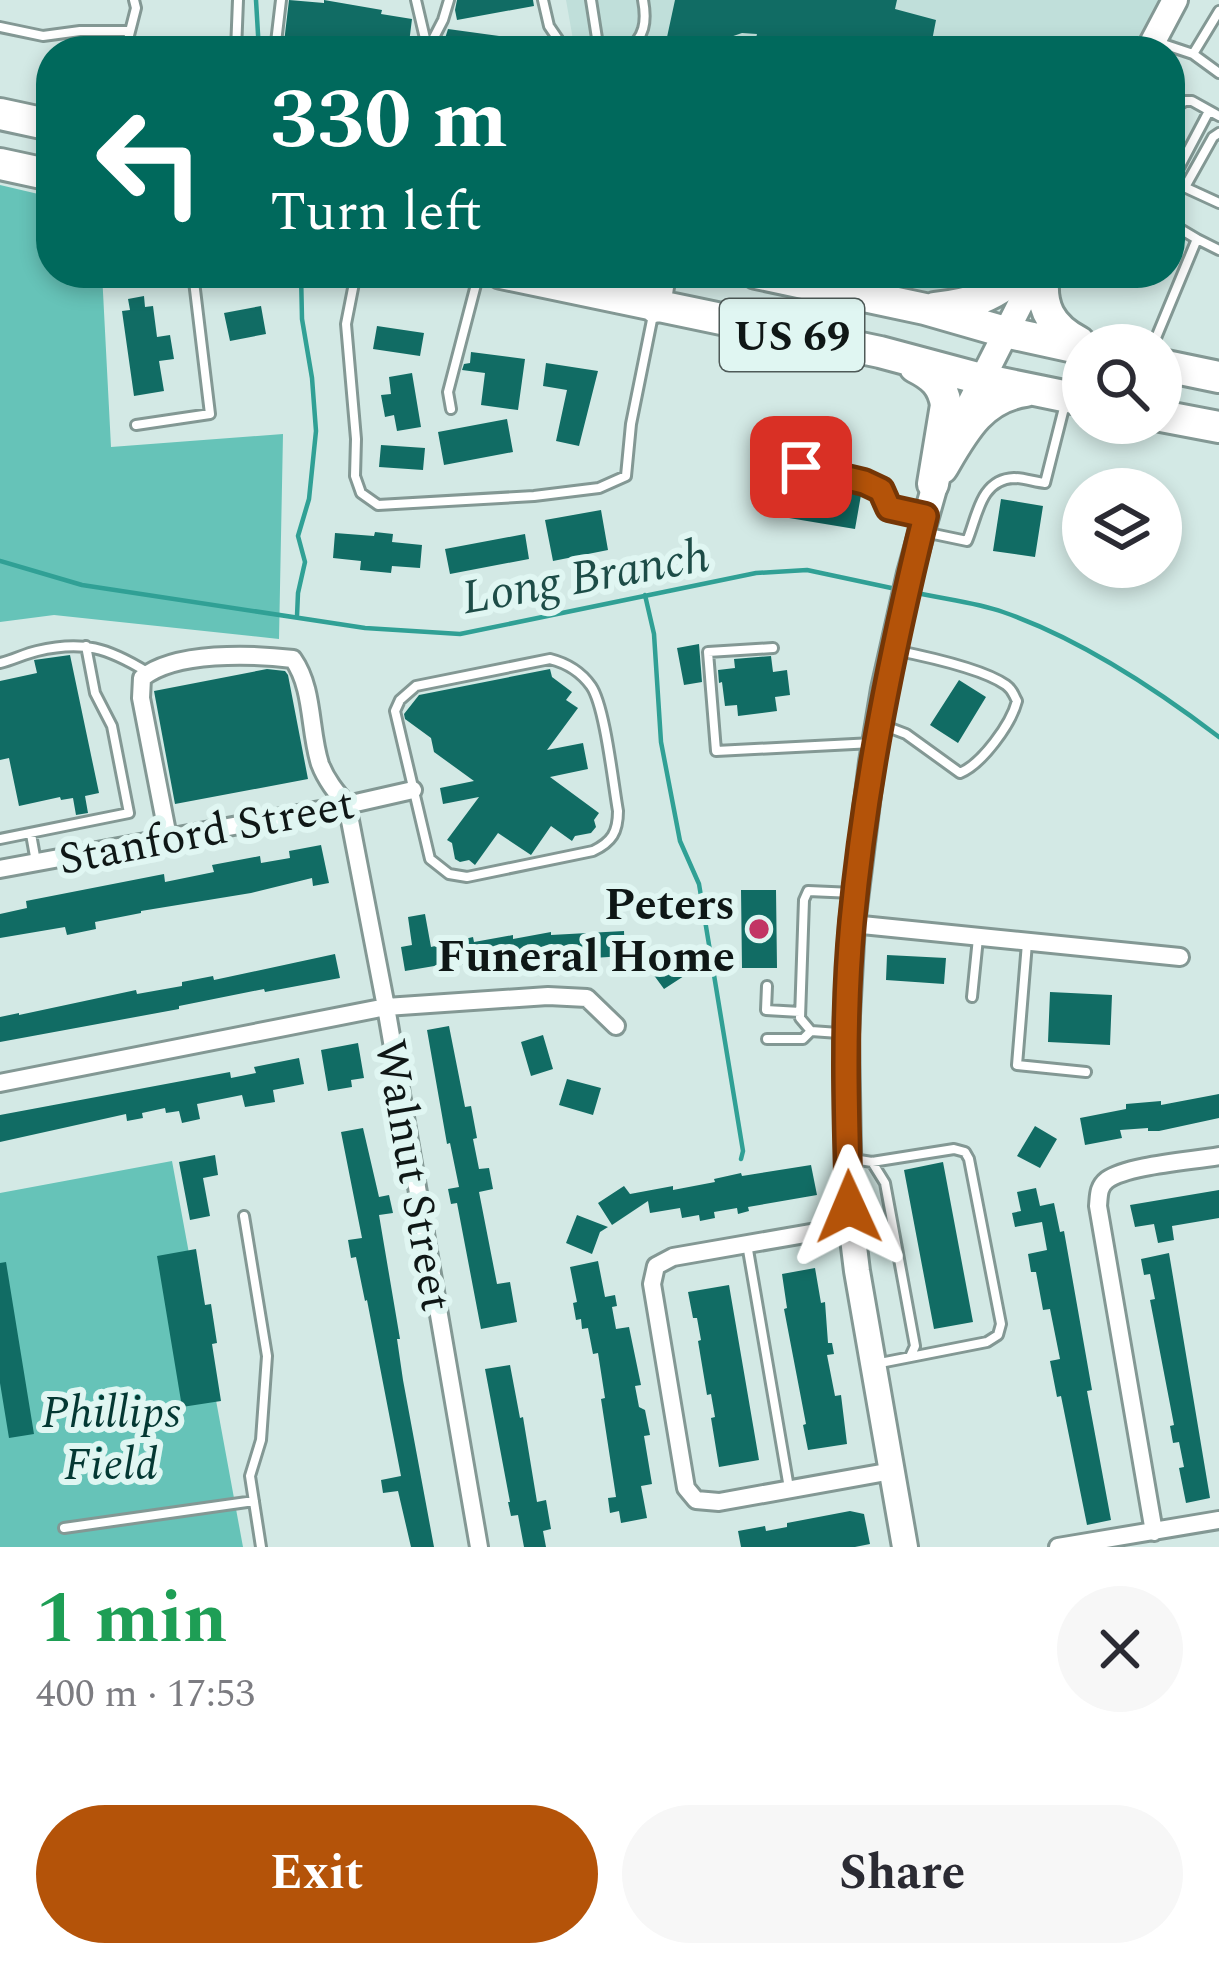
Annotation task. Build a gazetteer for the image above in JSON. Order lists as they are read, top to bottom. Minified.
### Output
{"streets":{"highway":["US 69"],"street":["Stanford Street","Walnut Street"]},"crossings":[["Stanford Street","Walnut Street"]],"water":["Long Branch"],"parks":["Phillips Field"],"places":["Peters Funeral Home"],"page":{"turn":["330 m","Turn left"],"heading":["1 min","400 m · 17:53"],"buttons":["Exit","Share"]}}
